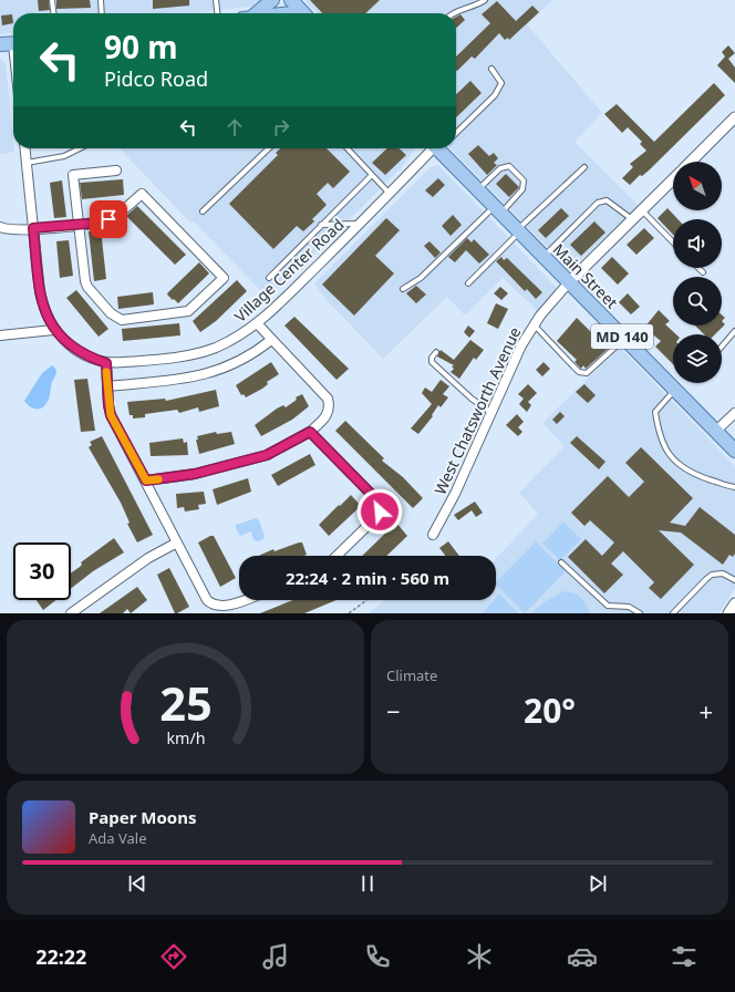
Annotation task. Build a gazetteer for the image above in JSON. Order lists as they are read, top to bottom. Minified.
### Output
{"streets":{"main road":["Main Street","MD 140"],"street":["Village Center Road","West Chatsworth Avenue"]},"crossings":[["Main Street","West Chatsworth Avenue"]],"north":"top left","page":{"turn":["90 m","Pidco Road"],"limit":"30","trip":"22:24 · 2 min · 560 m","tile":"Climate","heat":["−","20°","+"],"song":["Paper Moons","Ada Vale"],"tabs":"22:22","gauge":["25","km/h"]}}
